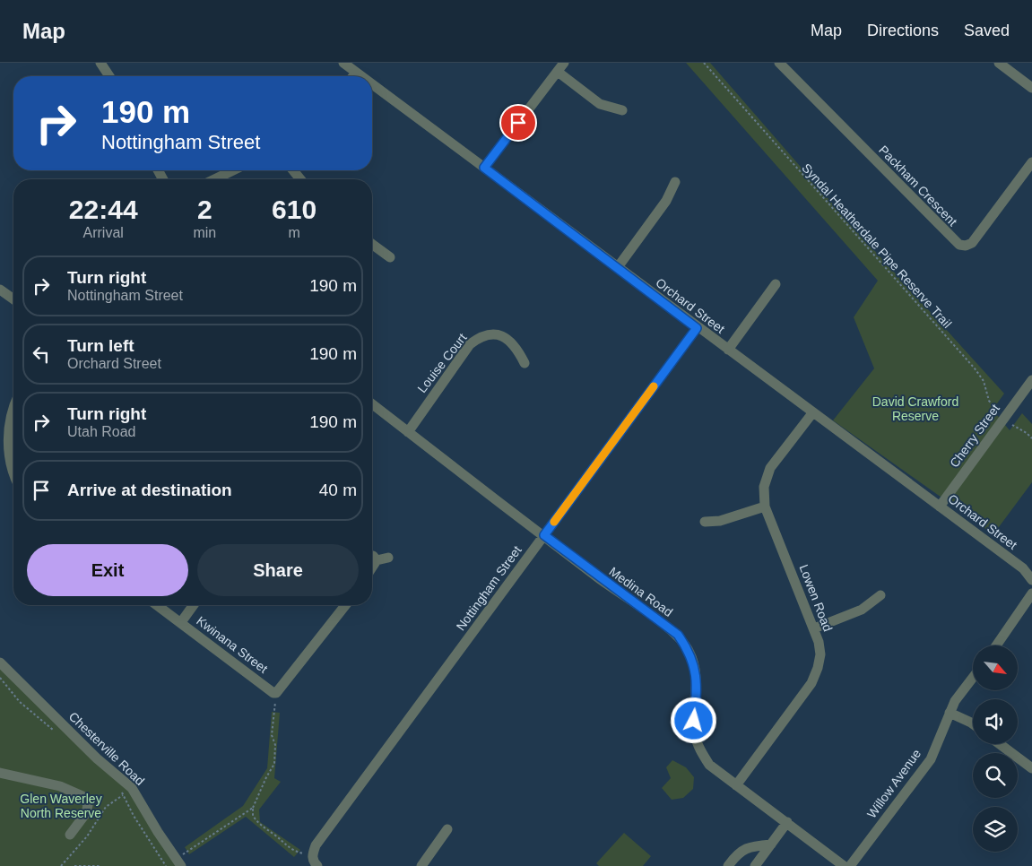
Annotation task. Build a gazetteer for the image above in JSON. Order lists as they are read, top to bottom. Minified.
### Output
{"streets":{"street":["Packham Crescent","Orchard Street","Louise Court","Cherry Street","Nottingham Street","Medina Road","Lowen Road","Kwinana Street","Chesterville Road","Willow Avenue"],"path":["Syndal Heatherdale Pipe Reserve Trail"]},"crossings":[["Syndal Heatherdale Pipe Reserve Trail","Cherry Street"],["Orchard Street","Cherry Street"],["Orchard Street","Nottingham Street"],["Orchard Street","Lowen Road"],["Louise Court","Medina Road"],["Nottingham Street","Medina Road"],["Medina Road","Lowen Road"]],"parks":["David Crawford Reserve","Glen Waverley North Reserve"],"north":"bottom right","page":{"header":"Map","nav":["Map","Directions","Saved"],"turn":["190 m","Nottingham Street"],"eta":["22:44","Arrival","2","min","610","m"],"list":[{"name":"Turn right","note":"Nottingham Street","value":"190 m"},{"name":"Turn left","note":"Orchard Street","value":"190 m"},{"name":"Turn right","note":"Utah Road","value":"190 m"},{"name":"Arrive at destination","value":"40 m"}],"buttons":["Exit","Share"]}}
